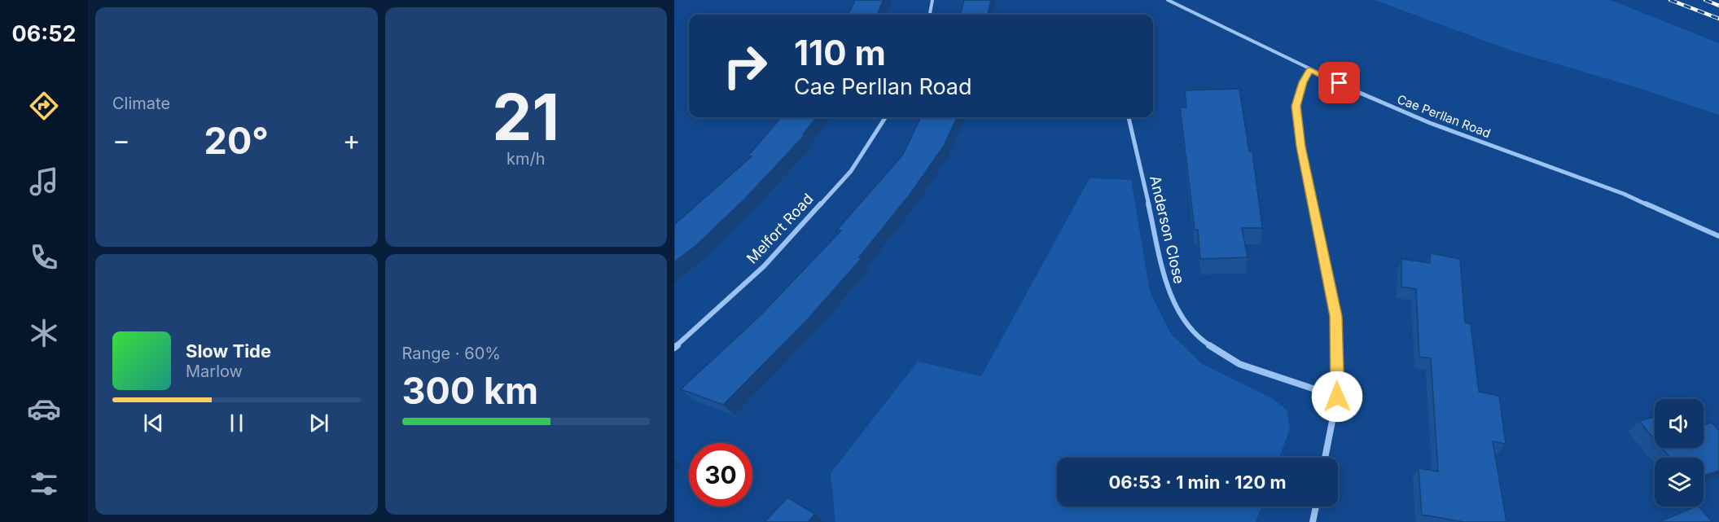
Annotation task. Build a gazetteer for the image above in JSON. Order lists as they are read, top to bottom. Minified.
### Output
{"streets":{"street":["Cae Perllan Road","Melfort Road","Anderson Close"]},"page":{"tabs":"06:52","tile":["Climate",["21","km/h"],["Range · 60%","300 km"]],"turn":["110 m","Cae Perllan Road"],"heat":["−","20°","+"],"song":["Slow Tide","Marlow"],"limit":"30","trip":"06:53 · 1 min · 120 m"}}
